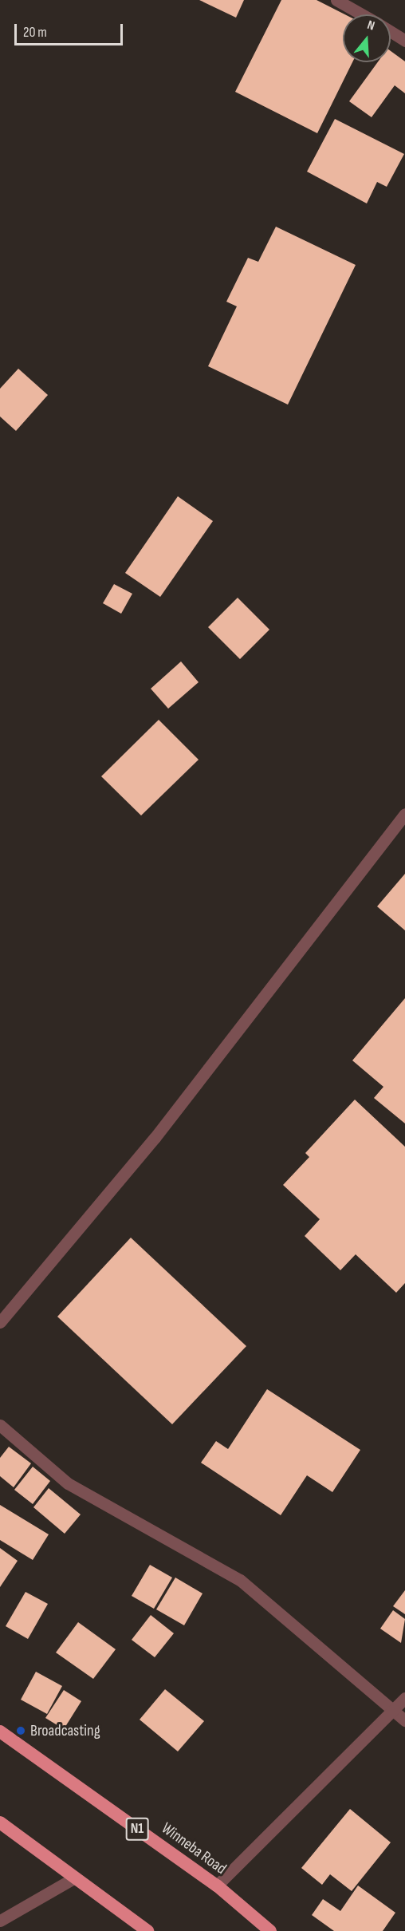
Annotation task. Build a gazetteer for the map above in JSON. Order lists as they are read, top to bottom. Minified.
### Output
{"streets":{"highway":["N1","Winneba Road"]},"places":["Broadcasting"],"scale_bar":"20 m","north":"top"}
